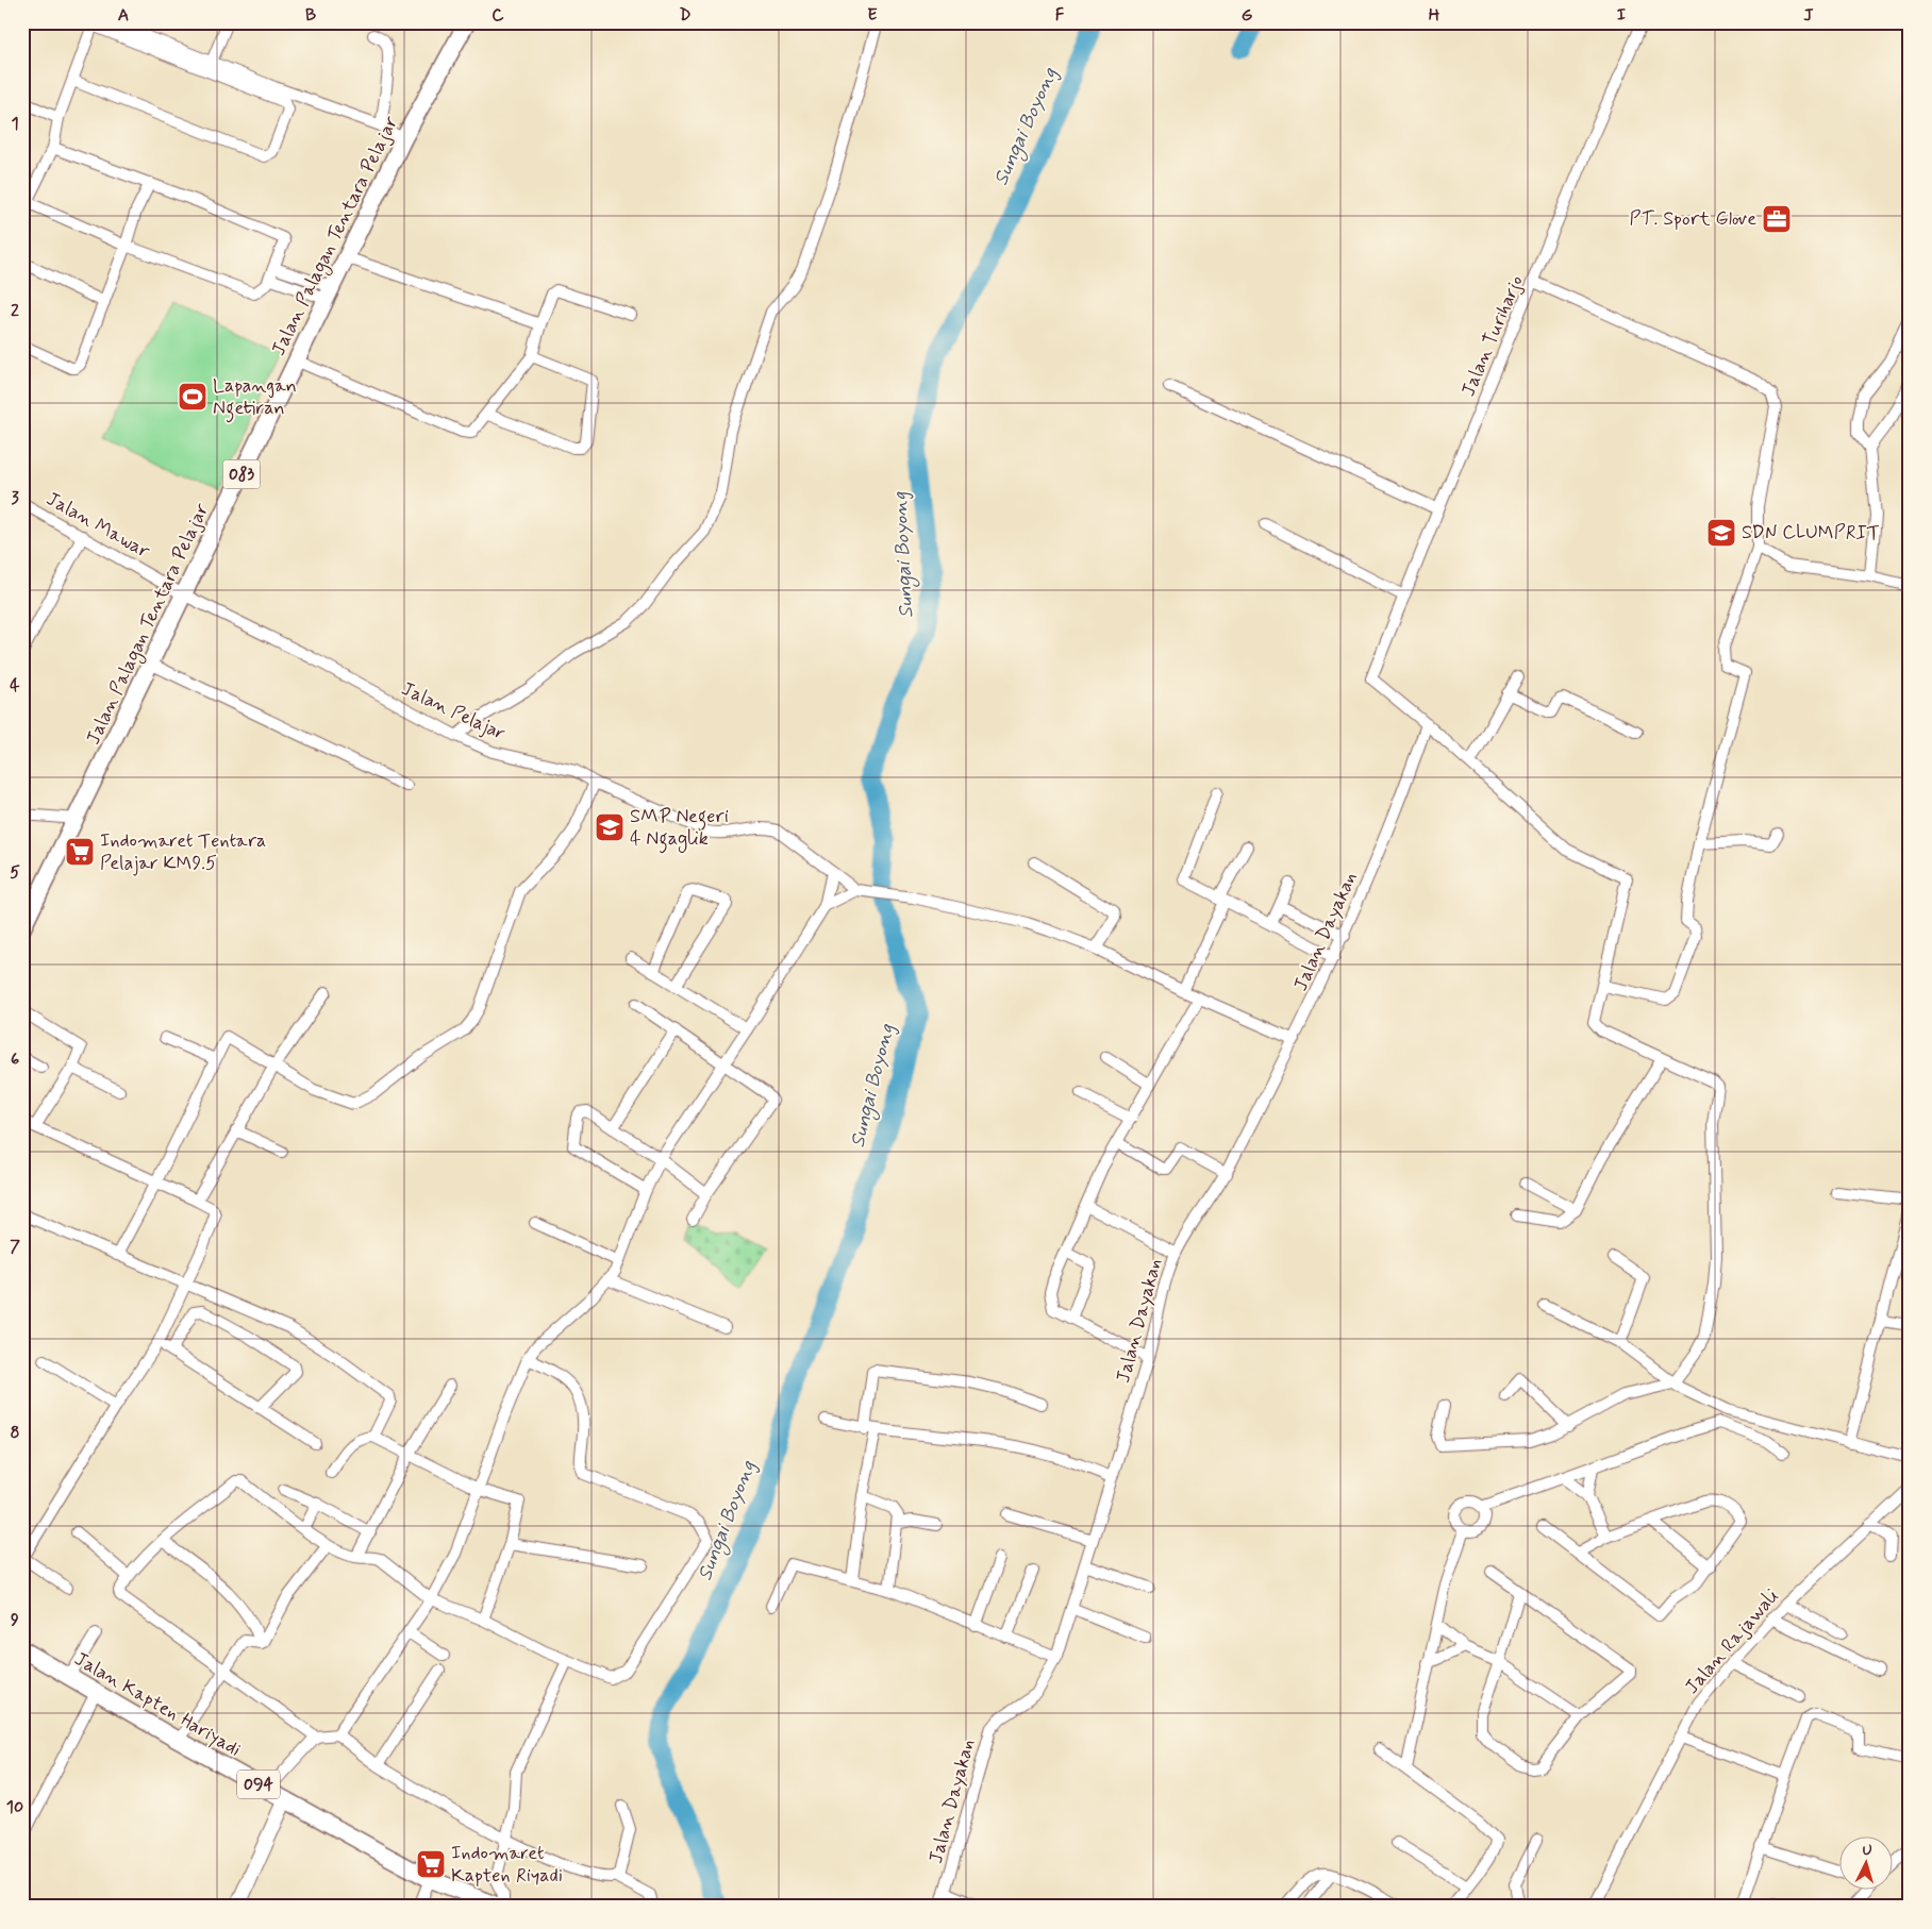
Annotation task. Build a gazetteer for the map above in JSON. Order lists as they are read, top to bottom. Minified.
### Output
{"streets":{"main road":["Jalan Palagan Tentara Pelajar","083","Jalan Kapten Hariyadi","094"],"street":["Jalan Turiharjo","Jalan Mawar","Jalan Pelajar","Jalan Dayakan","Jalan Rajawali"]},"crossings":[["Jalan Palagan Tentara Pelajar","Jalan Mawar"],["Jalan Palagan Tentara Pelajar","Jalan Pelajar"],["Jalan Turiharjo","Jalan Dayakan"],["Jalan Mawar","Jalan Pelajar"]],"water":["Sungai Boyong"],"places":{"office":["PT. Sport Glove"],"sports":["Lapangan Ngetiran"],"school or university":["SDN CLUMPRIT","SMP Negeri 4 Ngaglik"],"supermarket":["Indomaret Tentara Pelajar KM9.5","Indomaret Kapten Riyadi"]},"north":"top","grid":{"columns":["A","B","C","D","E","F","G","H","I","J"],"rows":["1","2","3","4","5","6","7","8","9","10"]}}
